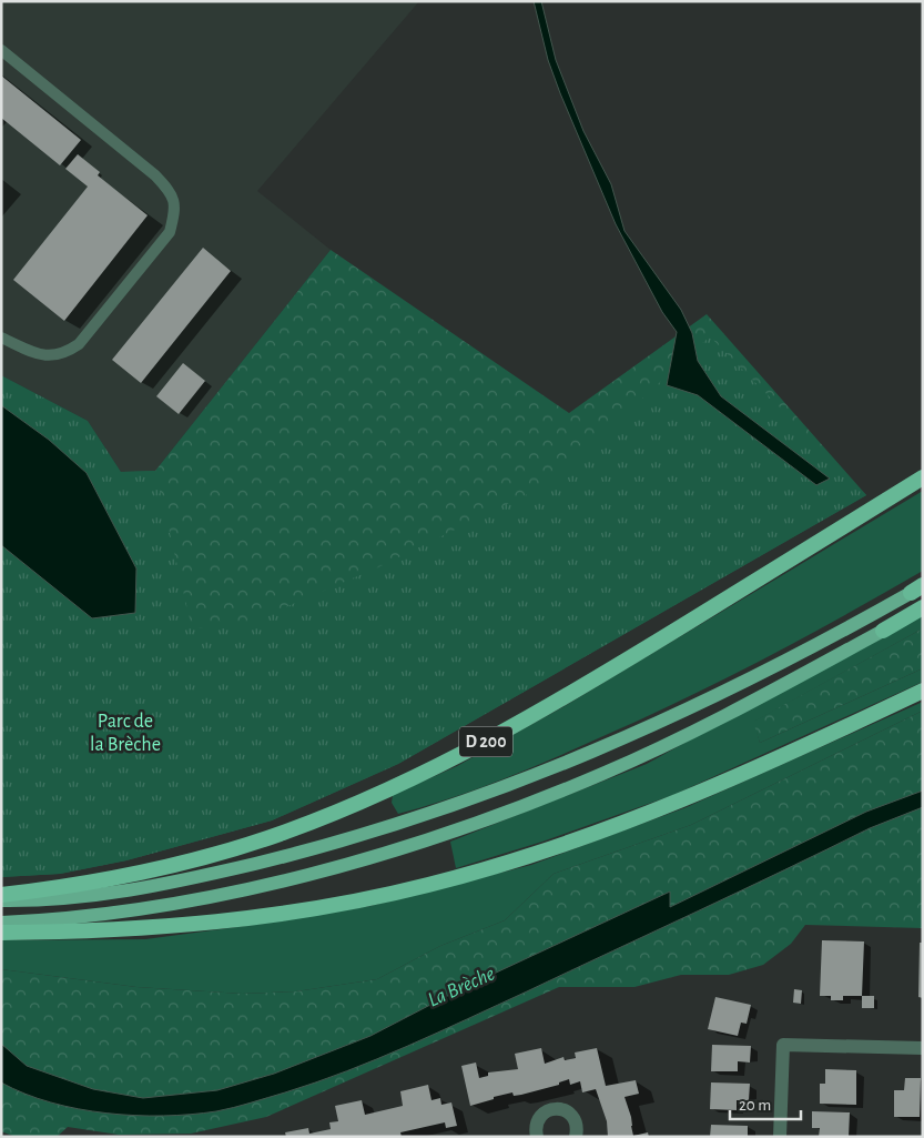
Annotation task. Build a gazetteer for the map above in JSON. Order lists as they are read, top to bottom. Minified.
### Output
{"streets":{"highway":["D 200"]},"water":["La Brèche"],"parks":["Parc de la Brèche"],"scale_bar":"20 m"}
